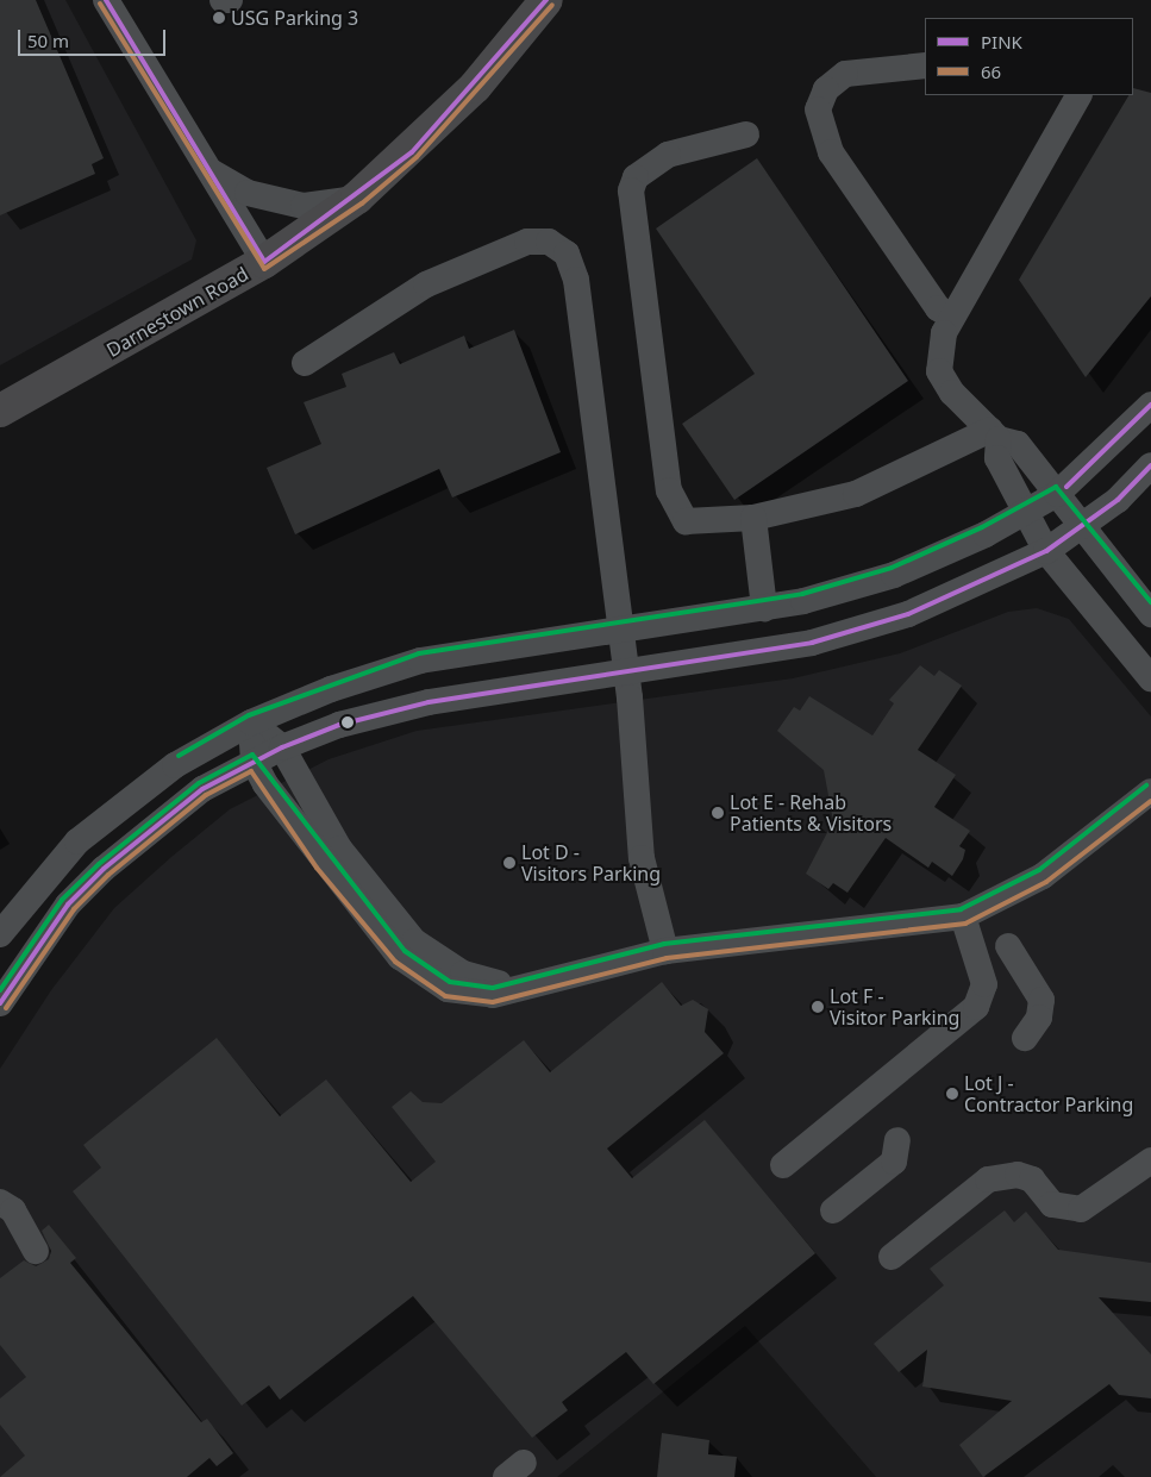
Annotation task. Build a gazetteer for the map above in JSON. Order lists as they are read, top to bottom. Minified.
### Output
{"streets":{"main road":["Darnestown Road"]},"places":["USG Parking 3","Lot E - Rehab Patients & Visitors","Lot D - Visitors Parking","Lot F - Visitor Parking","Lot J - Contractor Parking"],"lines":["transit line PINK","transit line 66"],"legend":["PINK","66"],"scale_bar":"50 m"}
